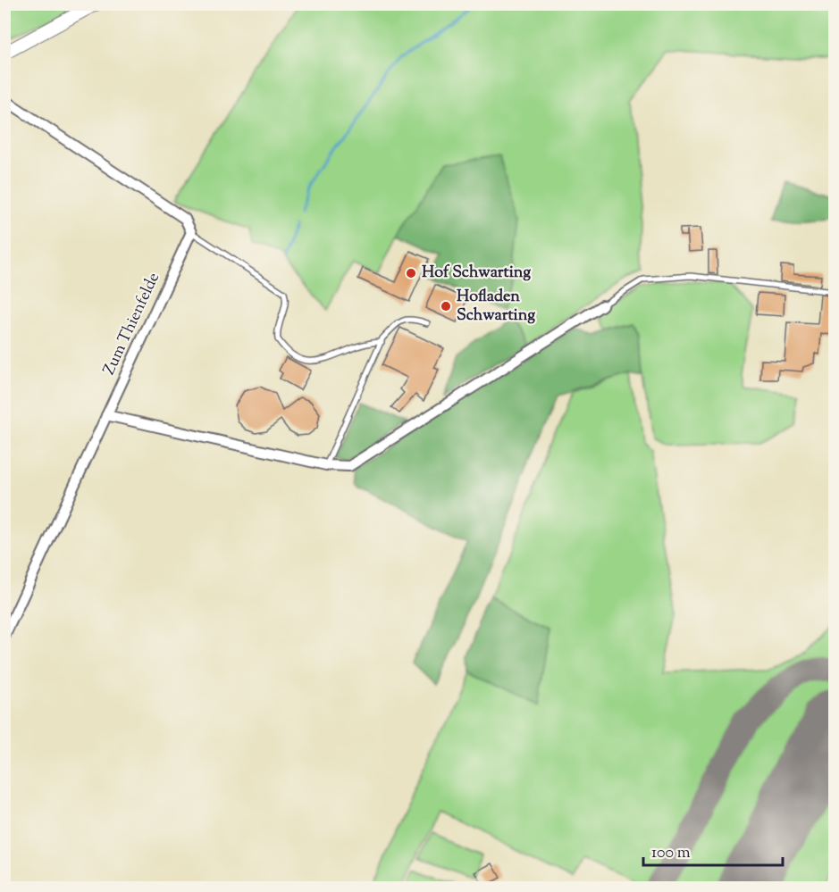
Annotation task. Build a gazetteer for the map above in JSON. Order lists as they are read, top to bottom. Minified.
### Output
{"streets":{"street":["Zum Thienfelde"]},"places":["Hof Schwarting","Hofladen Schwarting"],"scale_bar":"100 m"}
